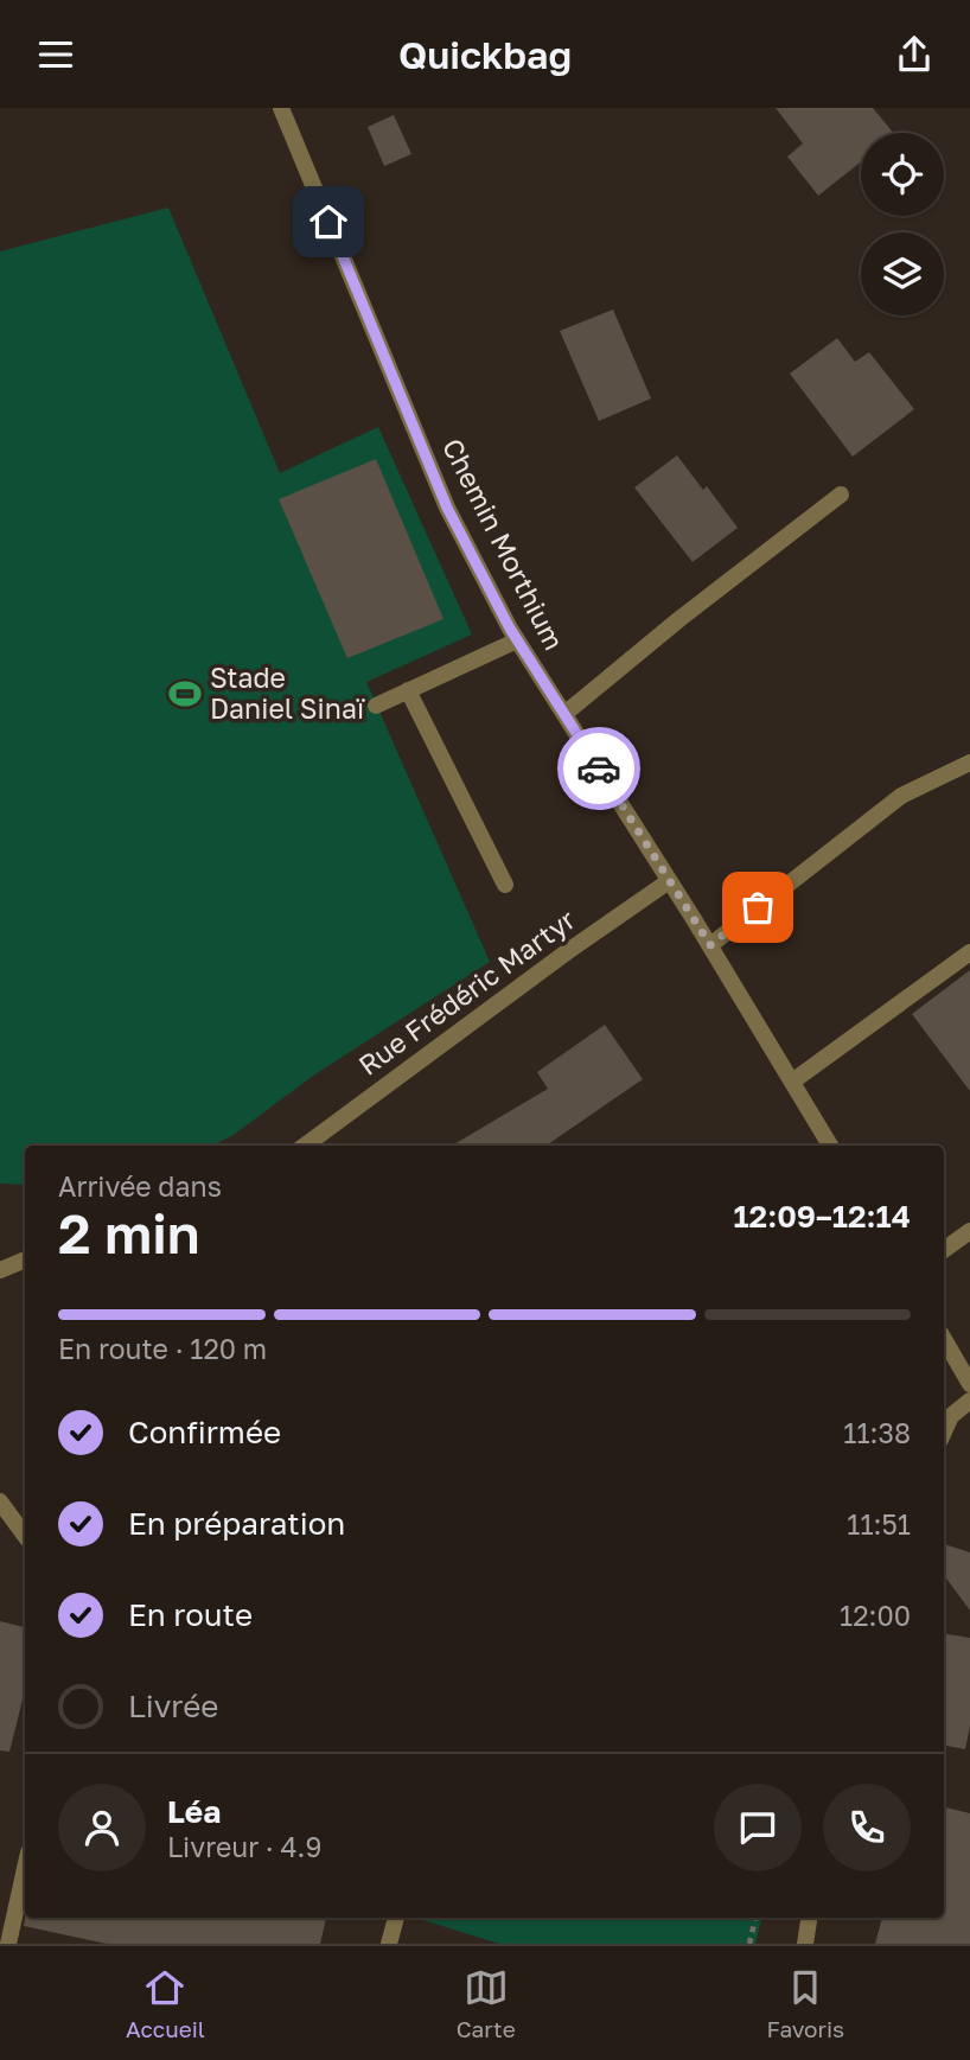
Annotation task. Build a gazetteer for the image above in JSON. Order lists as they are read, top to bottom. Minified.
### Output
{"streets":{"street":["Chemin Morthium","Rue Frédéric Martyr"]},"crossings":[["Chemin Morthium","Rue Frédéric Martyr"]],"places":{"sports":["Stade Daniel Sinaï"]},"page":{"header":"Quickbag","heading":["2 min","Arrivée dans","12:09–12:14"],"panel":["Léa","Livreur · 4.9"],"bar":"En route · 120 m","list":[["Confirmée","11:38"],["En préparation","11:51"],["En route","12:00"],"Livrée"],"tabs":["Accueil","Carte","Favoris"]}}
